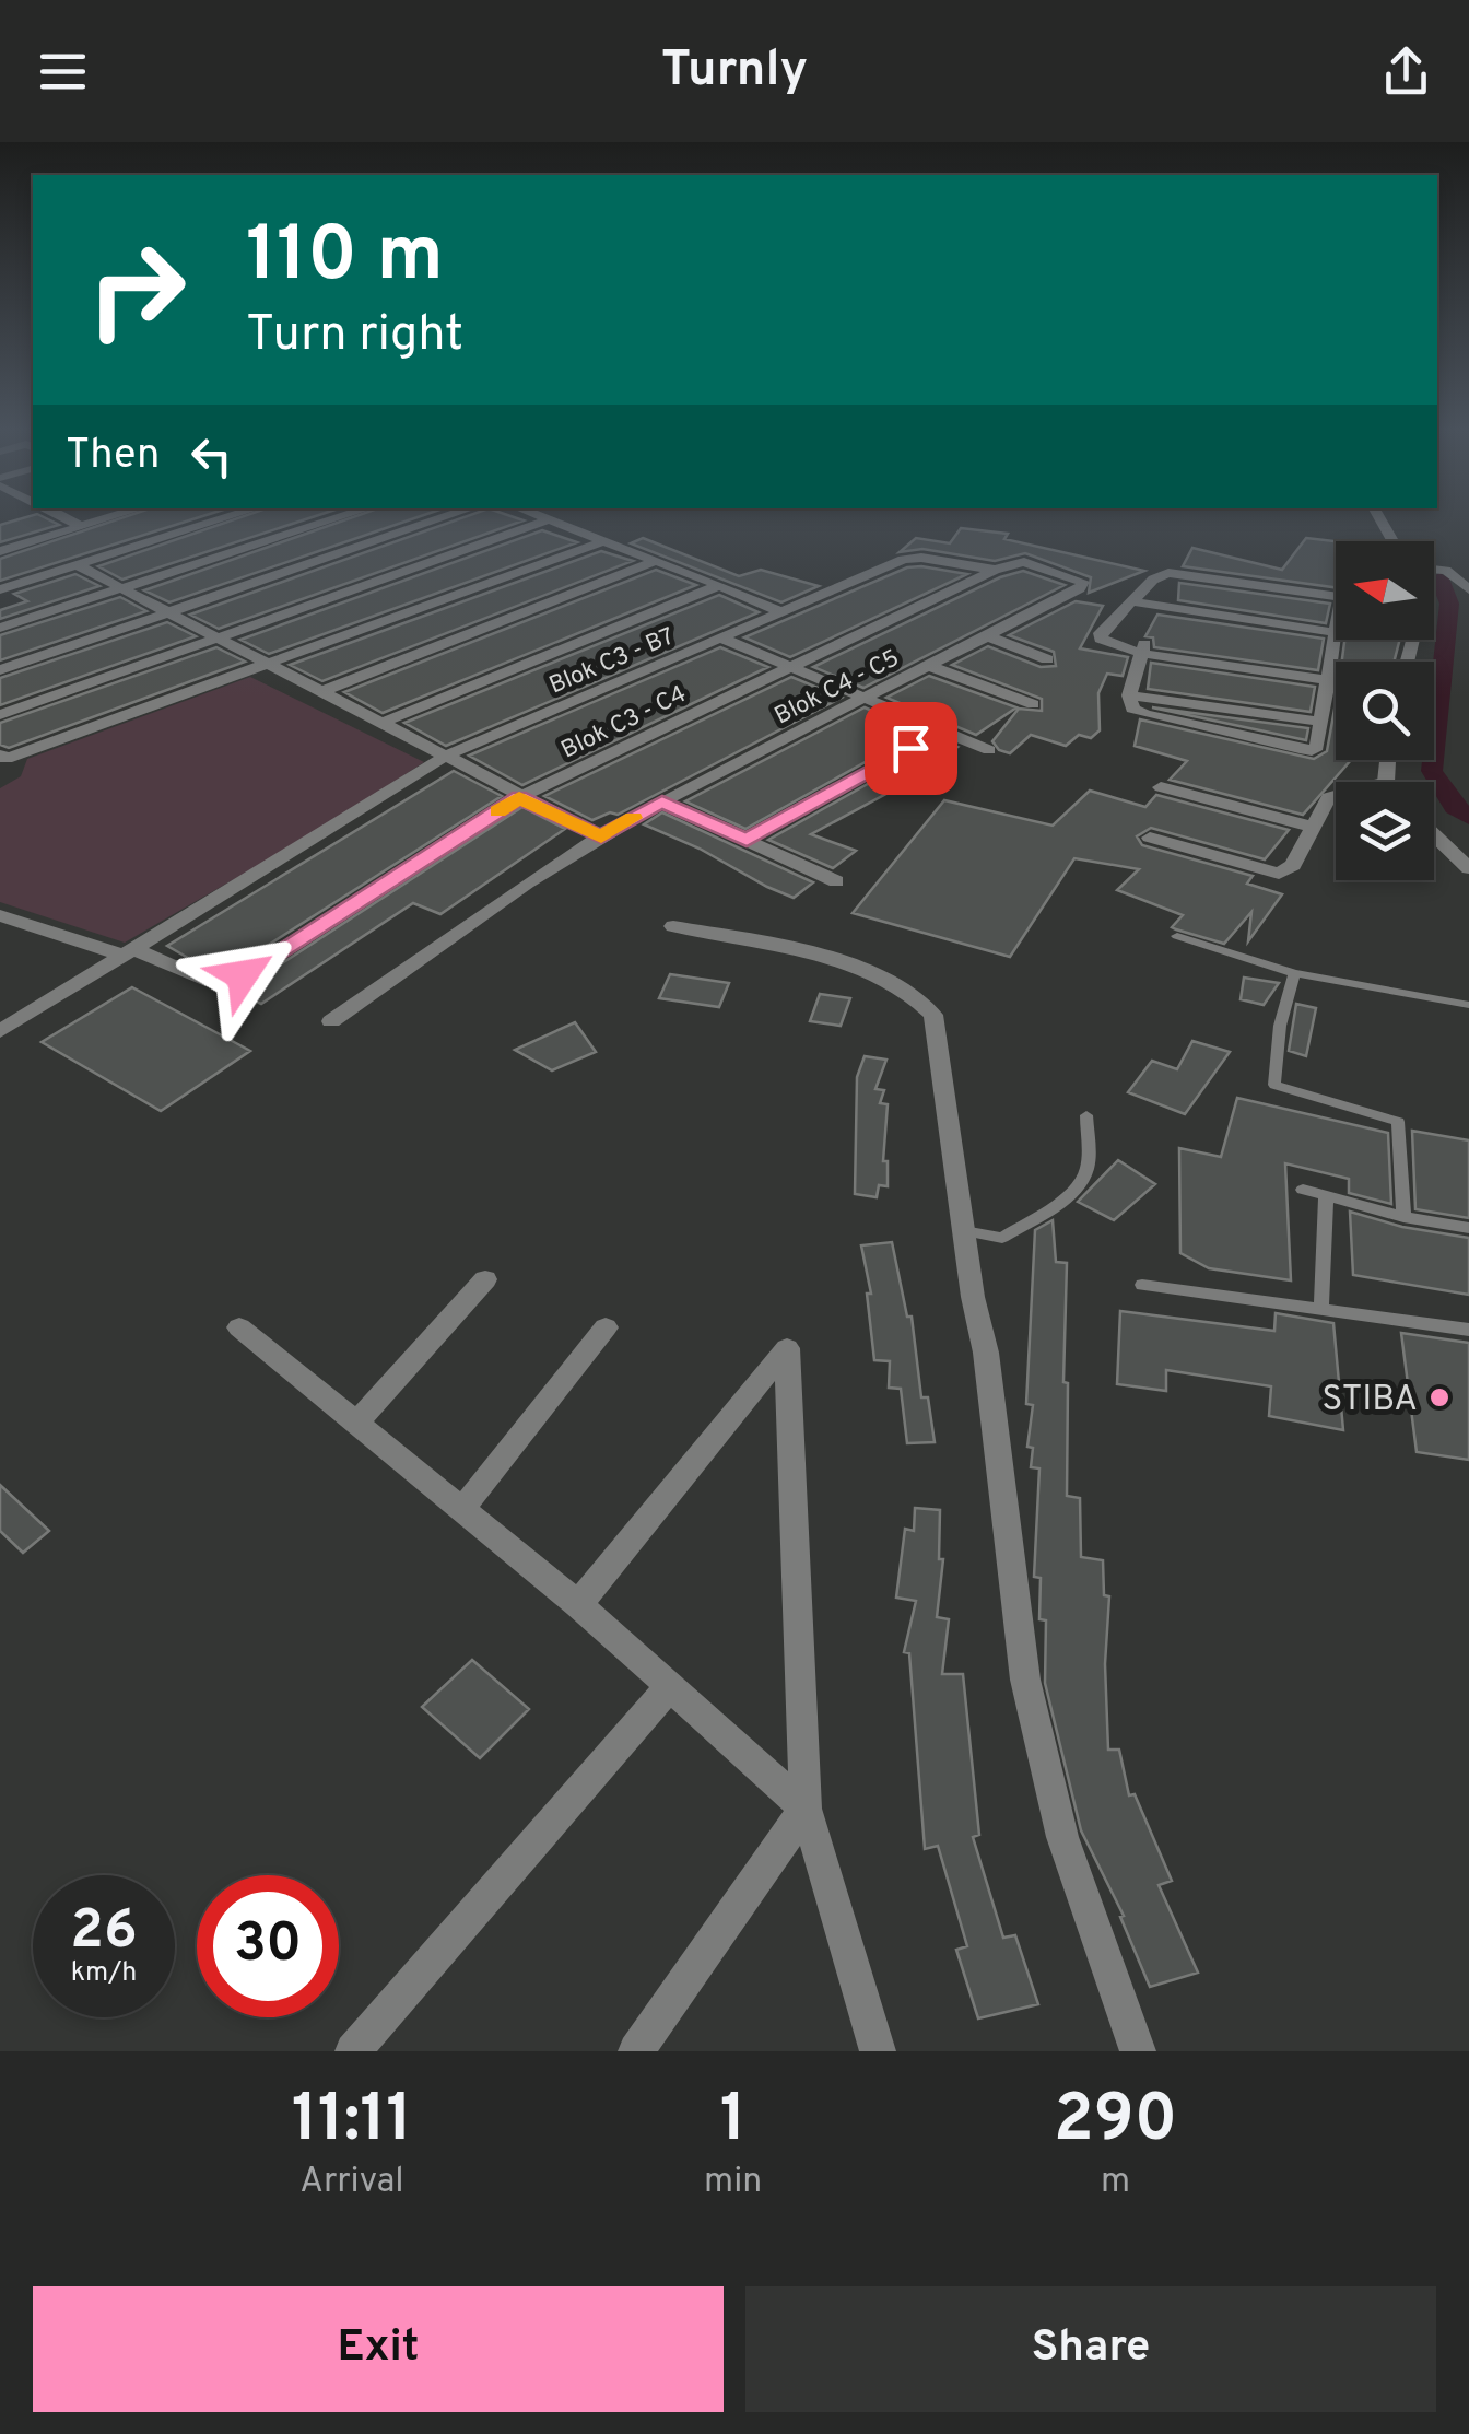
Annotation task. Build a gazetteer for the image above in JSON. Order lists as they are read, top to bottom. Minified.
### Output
{"streets":{"street":["Blok C3 - B7","Blok C4 - C5","Blok C3 - C4"]},"crossings":[["Blok C3 - B7","Blok C3 - C4"],["Blok C4 - C5","Blok C3 - C4"]],"places":["STIBA"],"north":"left","page":{"header":"Turnly","turn":["110 m","Turn right"],"then":"Then","speed":"26 km/h","limit":"30","eta":["11:11","Arrival","1","min","290","m"],"buttons":["Exit","Share"]}}
